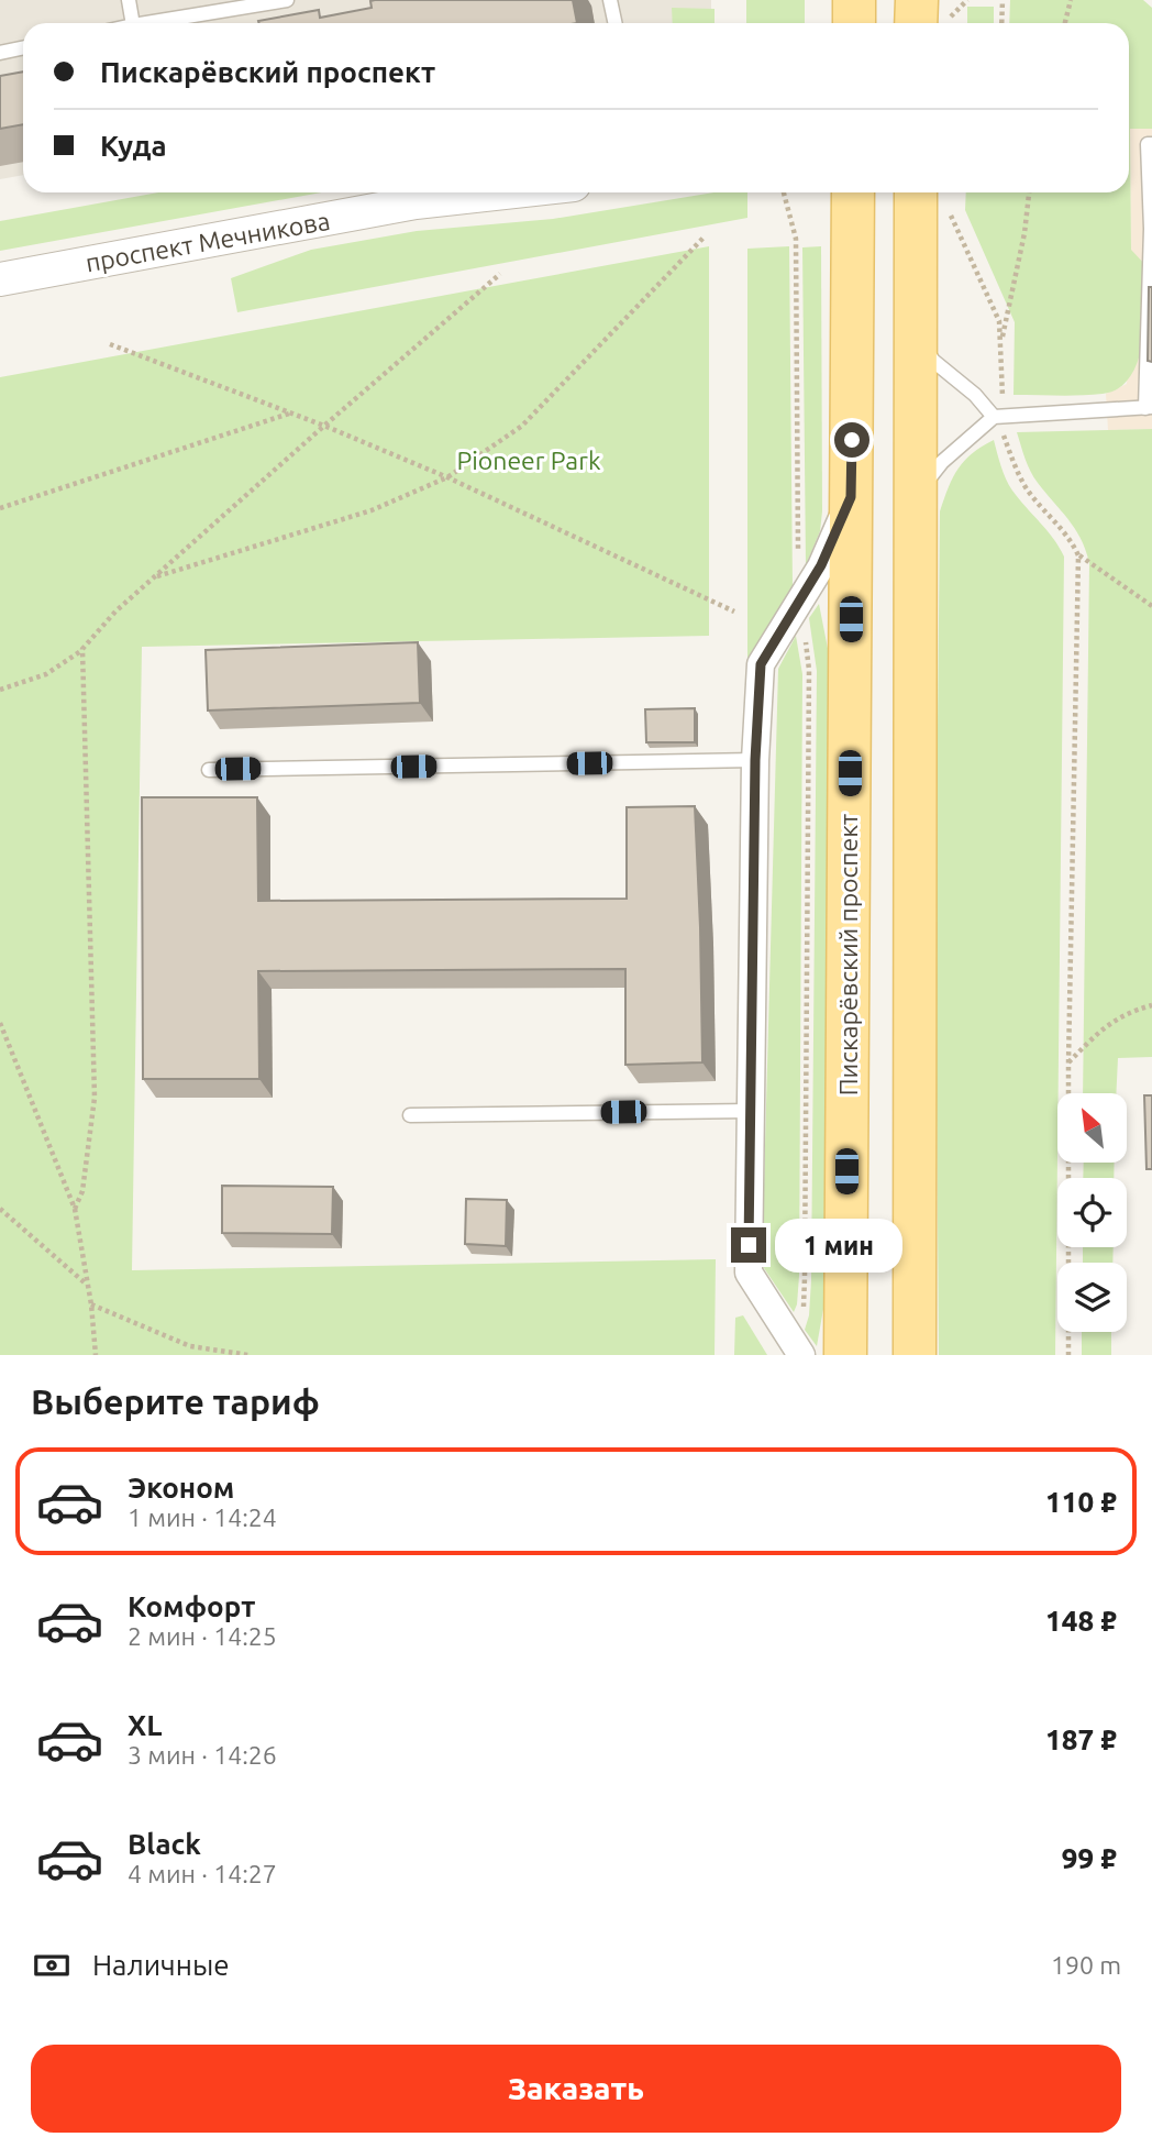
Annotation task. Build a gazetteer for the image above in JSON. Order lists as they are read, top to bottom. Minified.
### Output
{"streets":{"main road":["Пискарёвский проспект"],"street":["проспект Мечникова"]},"parks":["Pioneer Park"],"north":"top left","page":{"banner":["Пискарёвский проспект","Куда"],"bubble":"1 мин","heading":"Выберите тариф","list":[{"name":"Эконом","note":"1 мин · 14:24","value":"110 ₽"},{"name":"Комфорт","note":"2 мин · 14:25","value":"148 ₽"},{"name":"XL","note":"3 мин · 14:26","value":"187 ₽"},{"name":"Black","note":"4 мин · 14:27","value":"99 ₽"}],"pay":["Наличные","190 m"],"buttons":"Заказать"}}
